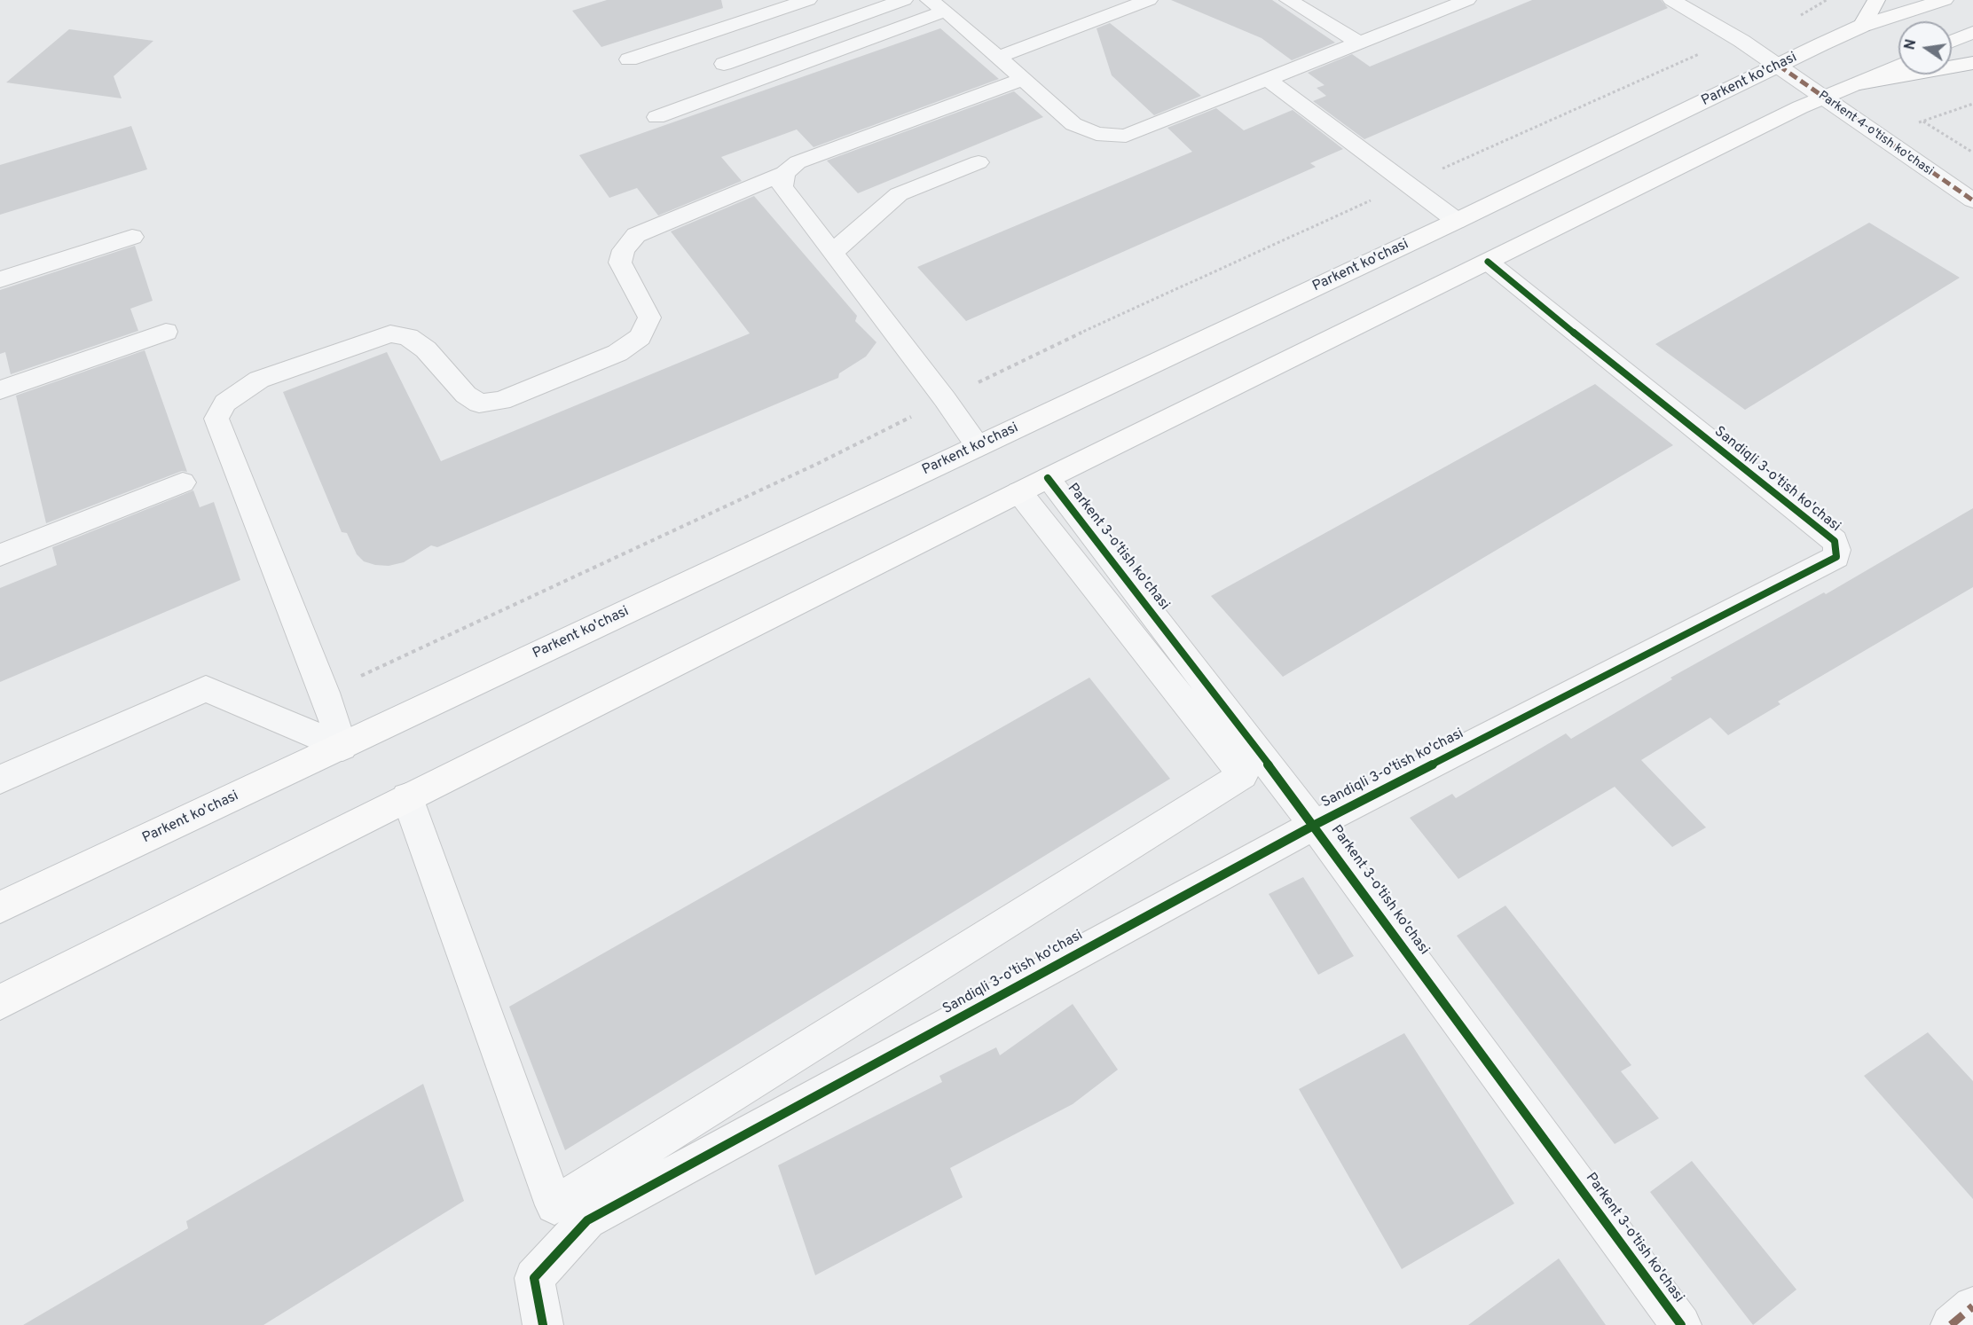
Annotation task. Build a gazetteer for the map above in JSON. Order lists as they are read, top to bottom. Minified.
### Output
{"streets":{"main road":["Parkent ko'chasi"],"street":["Parkent 4-o'tish ko'chasi","Sandiqli 3-o'tish ko'chasi","Parkent 3-o'tish ko'chasi"]},"crossings":[["Parkent ko'chasi","Parkent 4-o'tish ko'chasi"],["Sandiqli 3-o'tish ko'chasi","Parkent 3-o'tish ko'chasi"]],"north":"left"}
